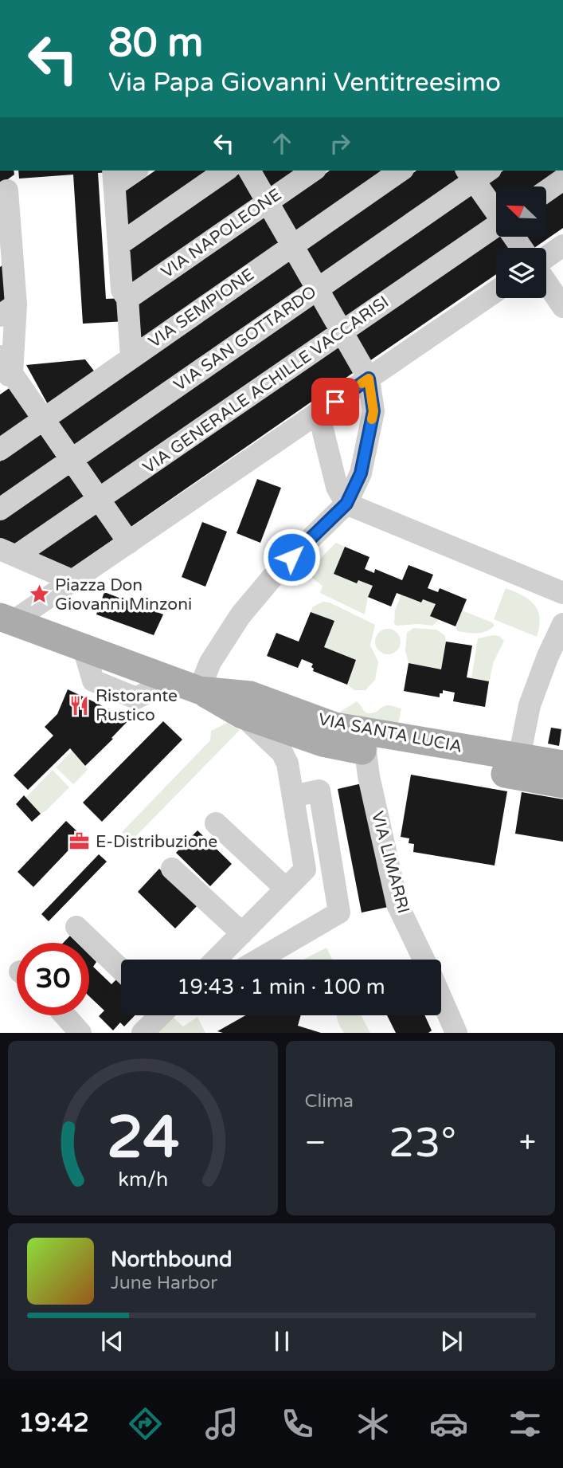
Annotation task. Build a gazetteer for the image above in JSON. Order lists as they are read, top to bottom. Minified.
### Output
{"streets":{"main road":["VIA SANTA LUCIA"],"street":["VIA NAPOLEONE","VIA SEMPIONE","VIA SAN GOTTARDO","VIA GENERALE ACHILLE VACCARISI","VIA LIMARRI"]},"places":{"place":["Piazza Don Giovanni Minzoni"],"restaurant":["Ristorante Rustico"],"office":["E-Distribuzione"]},"north":"top left","page":{"turn":["80 m","Via Papa Giovanni Ventitreesimo"],"limit":"30","trip":"19:43 · 1 min · 100 m","tile":"Clima","heat":["−","23°","+"],"song":["Northbound","June Harbor"],"tabs":"19:42","gauge":["24","km/h"]}}
